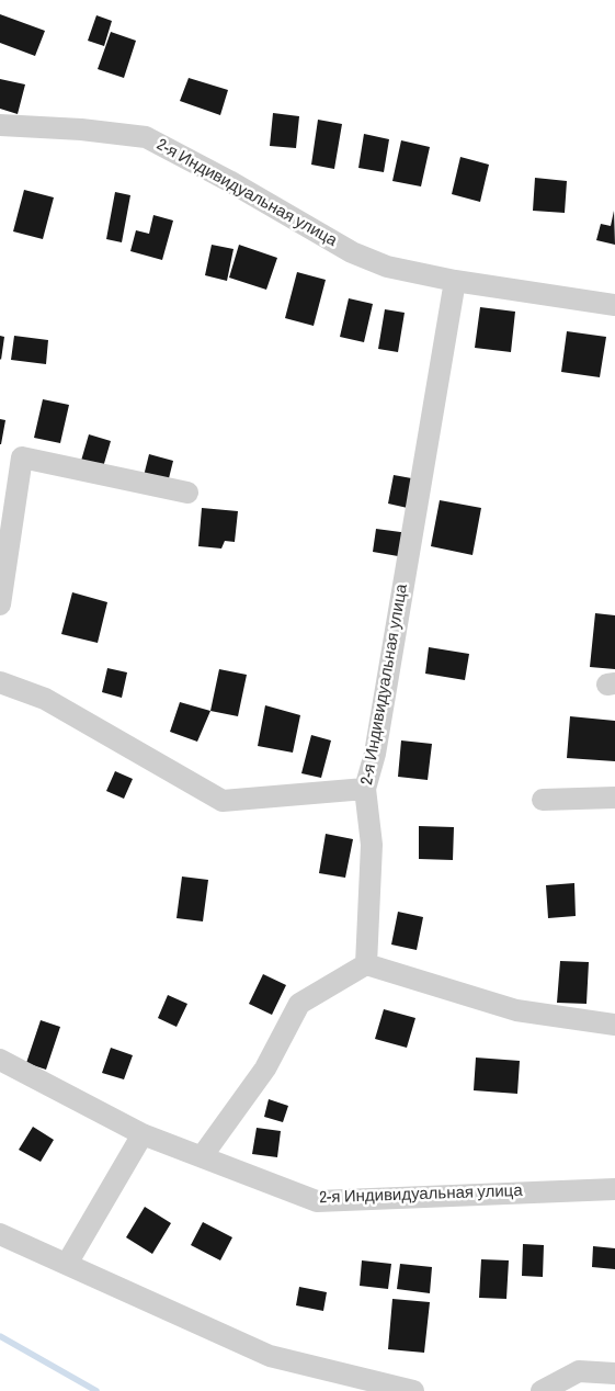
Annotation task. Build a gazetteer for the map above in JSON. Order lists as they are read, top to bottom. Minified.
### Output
{"streets":{"street":["2-я Индивидуальная улица"]}}
